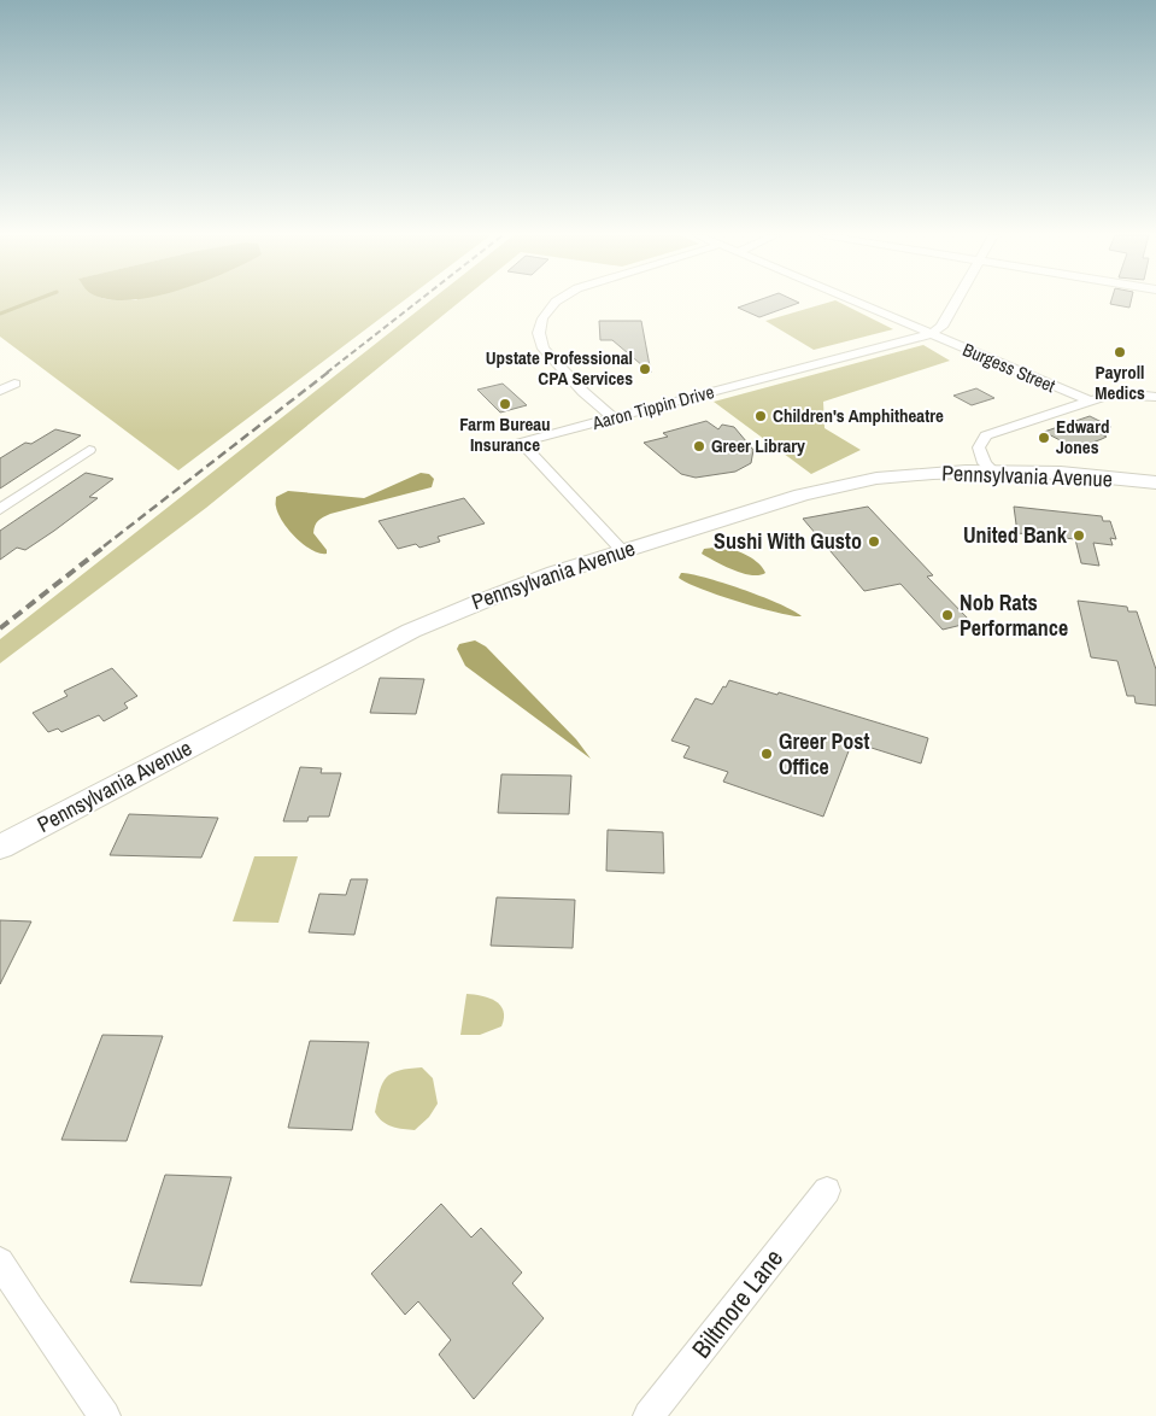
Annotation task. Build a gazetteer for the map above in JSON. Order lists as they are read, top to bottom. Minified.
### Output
{"streets":{"street":["Burgess Street","Aaron Tippin Drive","Pennsylvania Avenue","Biltmore Lane"]},"crossings":[["Burgess Street","Aaron Tippin Drive"],["Aaron Tippin Drive","Pennsylvania Avenue"]],"places":["Payroll Medics","Upstate Professional CPA Services","Farm Bureau Insurance","Children's Amphitheatre","Edward Jones","Greer Library","United Bank","Sushi With Gusto","Nob Rats Performance","Greer Post Office"]}
